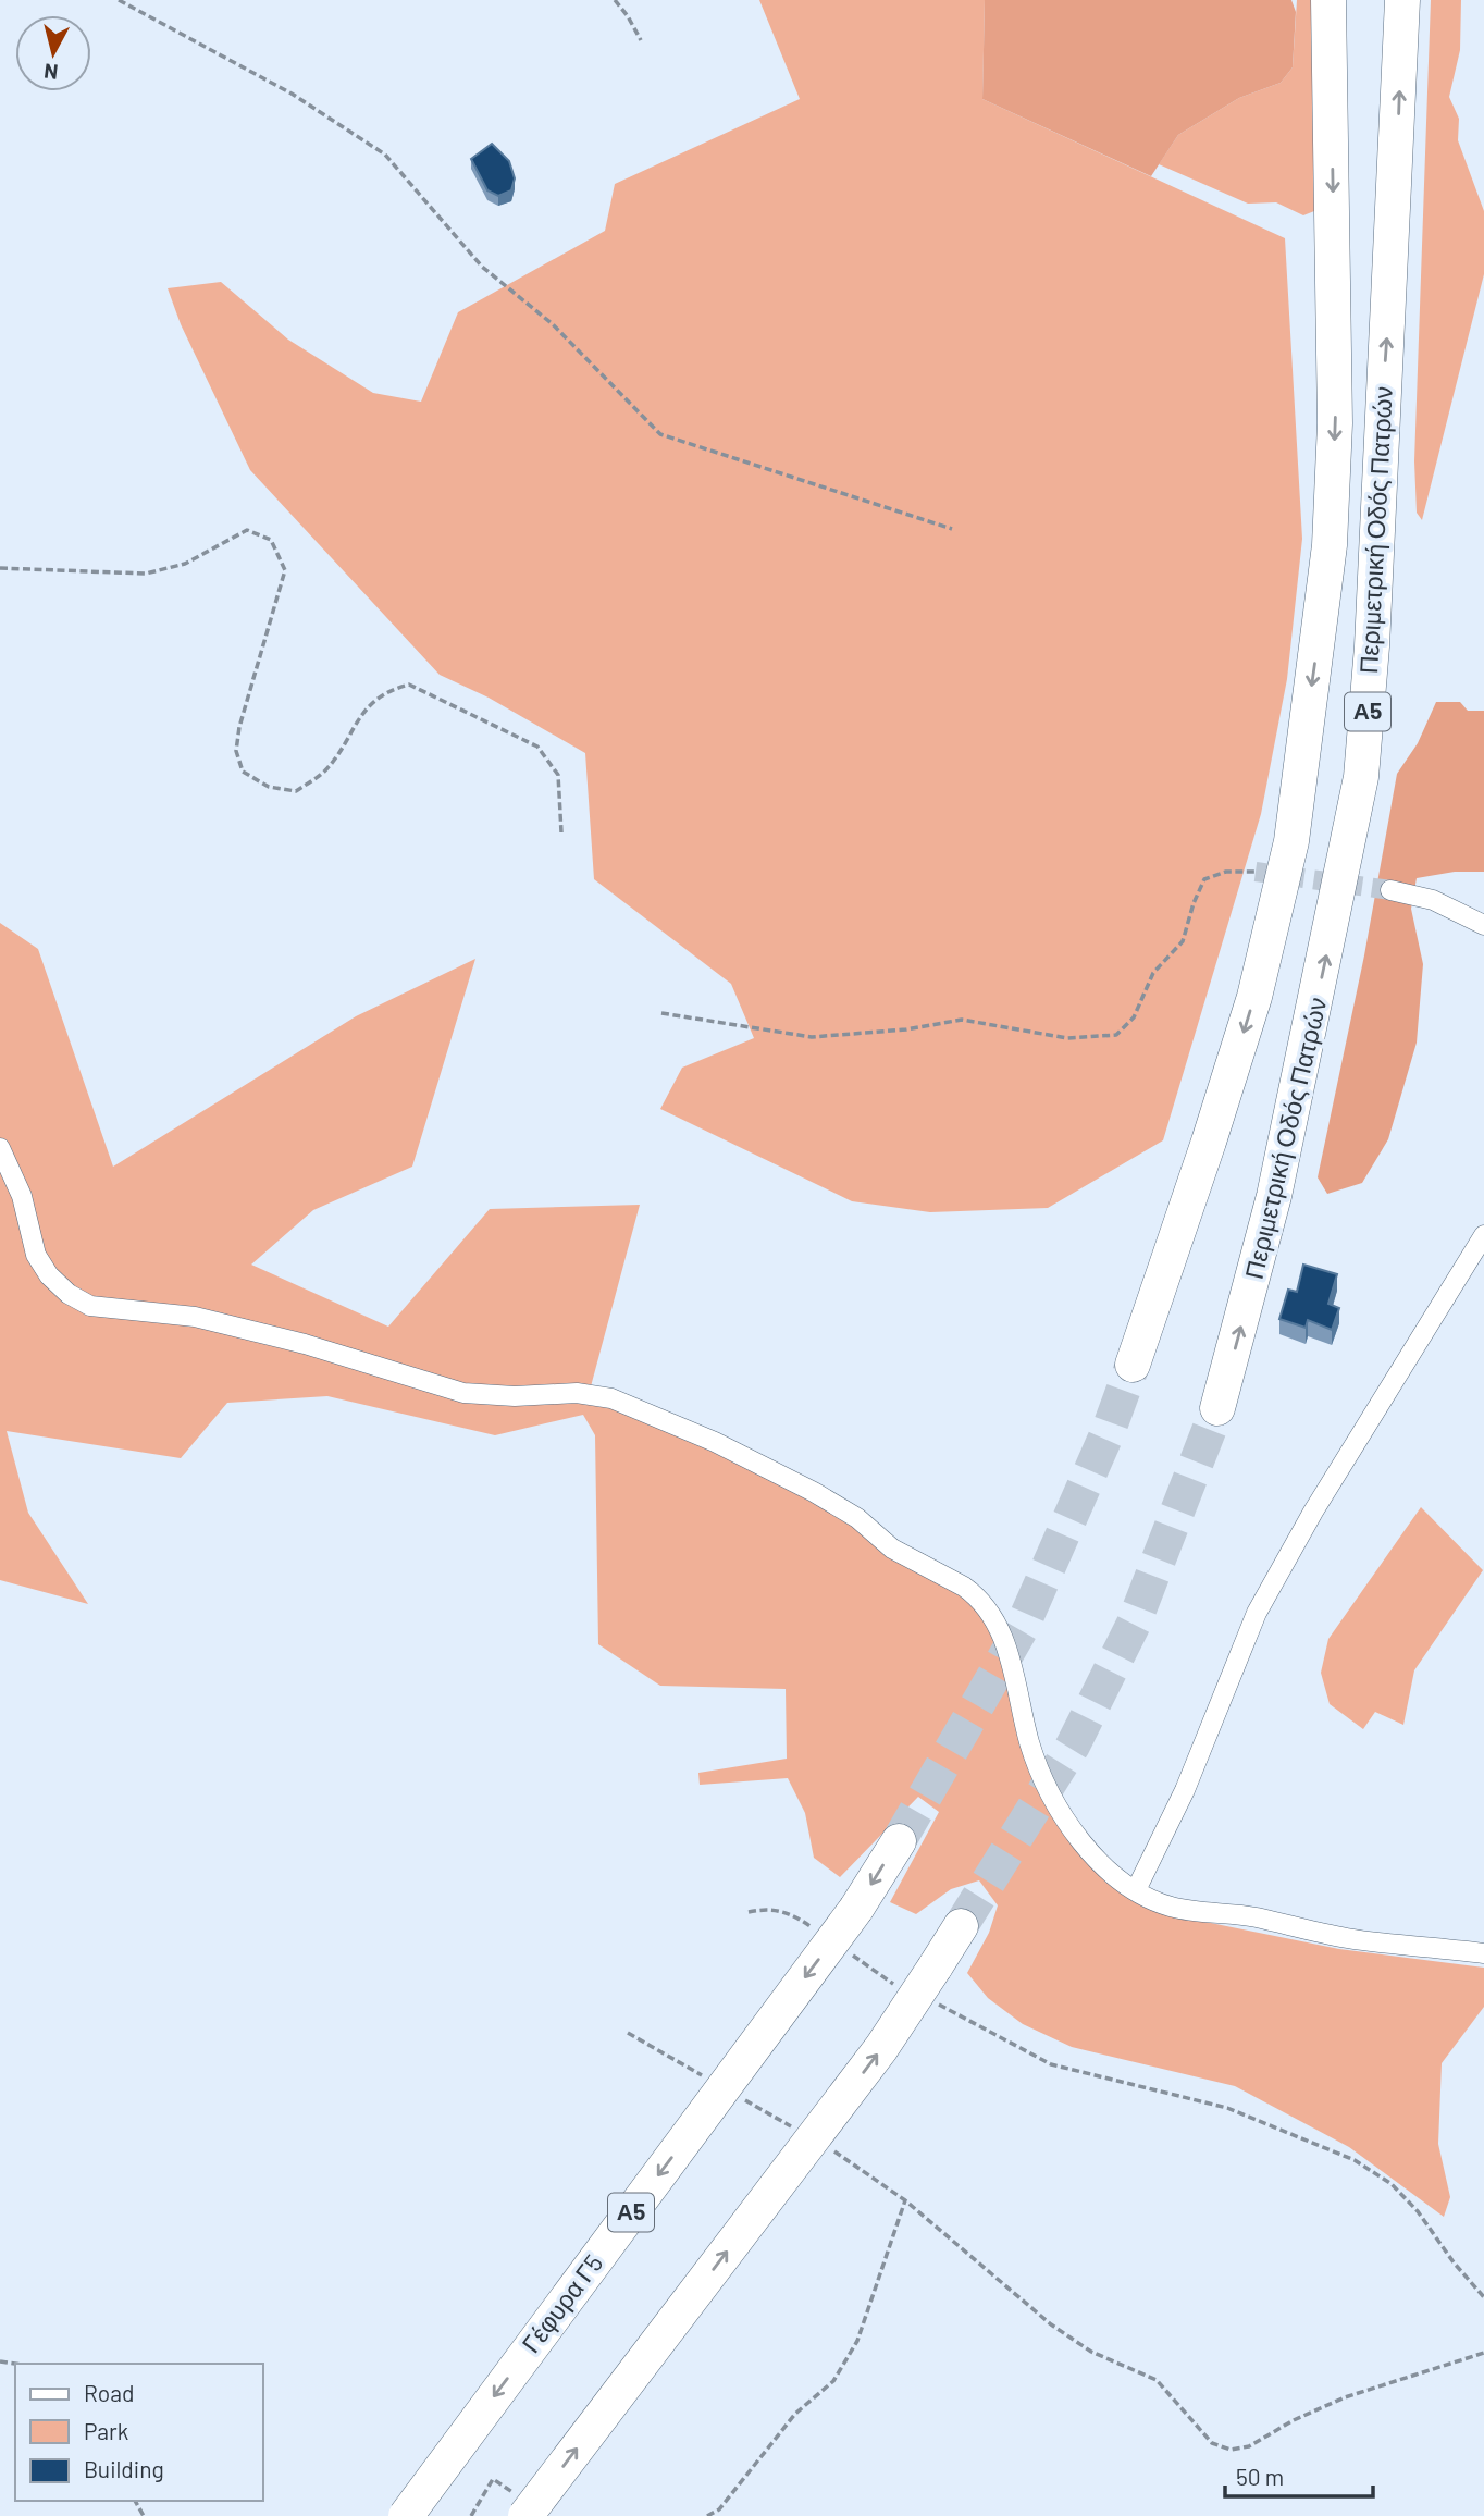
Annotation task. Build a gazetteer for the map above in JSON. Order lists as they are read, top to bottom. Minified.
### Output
{"streets":{"highway":["Περιμετρική Οδός Πατρών","Α5","Γέφυρα Γ5"]},"legend":["Road","Park","Building"],"scale_bar":"50 m","north":"bottom"}
